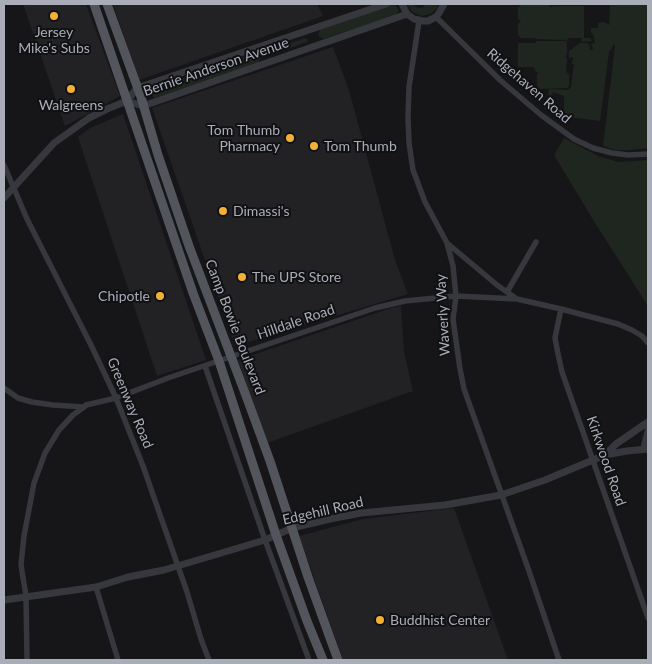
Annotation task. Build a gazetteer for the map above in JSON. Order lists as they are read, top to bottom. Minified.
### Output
{"streets":{"main road":["Camp Bowie Boulevard"],"street":["Bernie Anderson Avenue","Ridgehaven Road","Waverly Way","Hilldale Road","Greenway Road","Kirkwood Road","Edgehill Road"]},"crossings":[["Bernie Anderson Avenue","Camp Bowie Boulevard"],["Waverly Way","Hilldale Road"],["Waverly Way","Edgehill Road"],["Hilldale Road","Camp Bowie Boulevard"],["Hilldale Road","Greenway Road"],["Hilldale Road","Kirkwood Road"],["Camp Bowie Boulevard","Edgehill Road"],["Greenway Road","Edgehill Road"],["Kirkwood Road","Edgehill Road"]],"places":["Jersey Mike's Subs","Walgreens","Tom Thumb Pharmacy","Tom Thumb","Dimassi's","The UPS Store","Chipotle","Buddhist Center"]}
